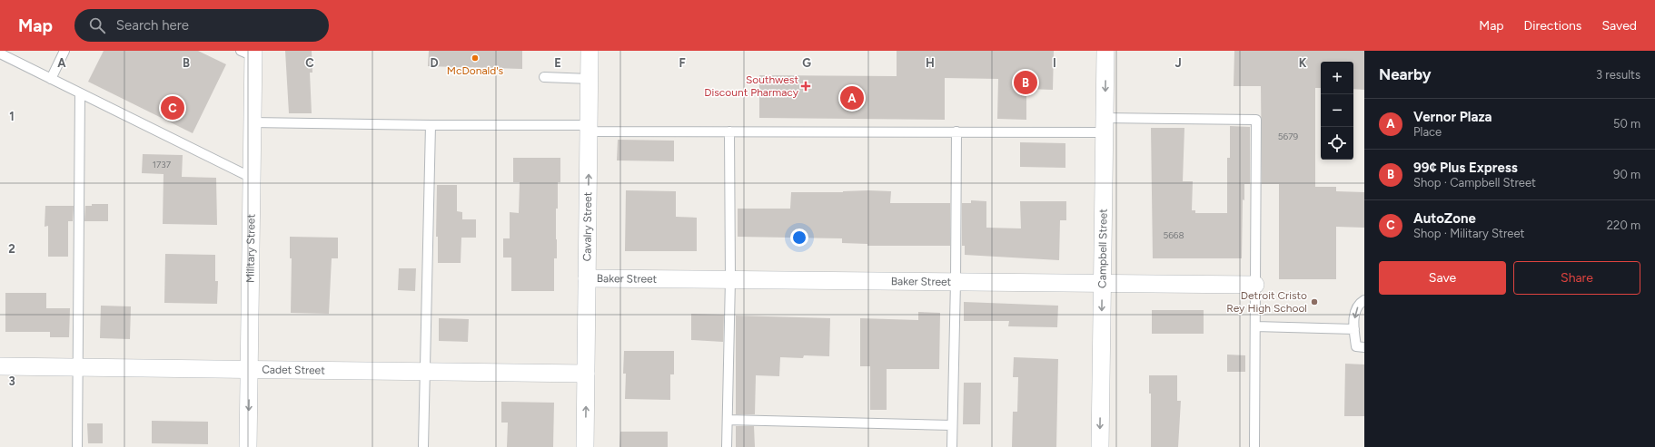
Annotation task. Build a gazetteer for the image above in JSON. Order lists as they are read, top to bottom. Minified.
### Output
{"streets":{"street":["Cavalry Street","Military Street","Campbell Street","Baker Street","Cadet Street"]},"crossings":[["Cavalry Street","Baker Street"],["Cavalry Street","Cadet Street"],["Military Street","Cadet Street"],["Campbell Street","Baker Street"]],"one_way":["Cavalry Street","Campbell Street"],"places":{"other":["McDonald's","Detroit Cristo Rey High School"],"health":["Southwest Discount Pharmacy"]},"house_numbers":["5679","1737","5668"],"page":{"header":"Map","search":"Search here","nav":["Map","Directions","Saved"],"heading":["Nearby","3 results"],"map_buttons":["+","−"],"pins":["B","A","C"],"list":[{"mark":"A","name":"Vernor Plaza","note":"Place","value":"50 m"},{"mark":"B","name":"99¢ Plus Express","note":"Shop · Campbell Street","value":"90 m"},{"mark":"C","name":"AutoZone","note":"Shop · Military Street","value":"220 m"}],"buttons":["Save","Share"]},"grid":{"columns":["A","B","C","D","E","F","G","H","I","J","K"],"rows":["1","2","3"]}}
